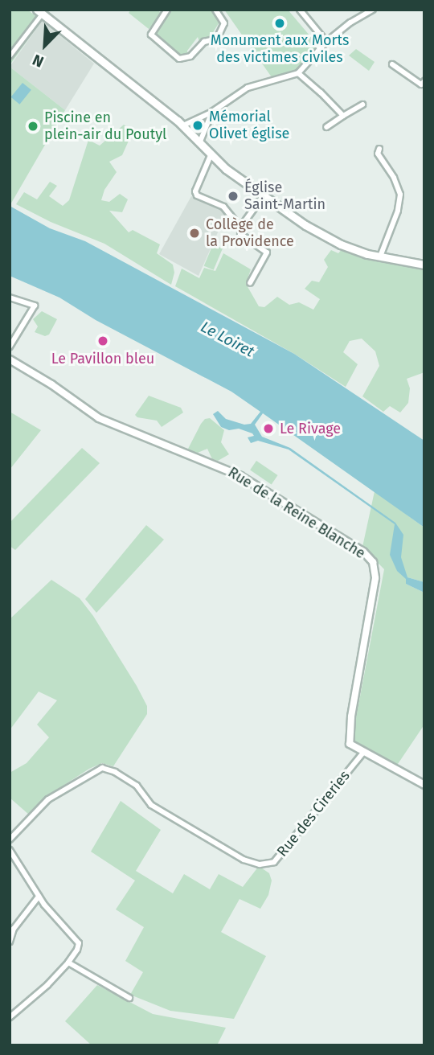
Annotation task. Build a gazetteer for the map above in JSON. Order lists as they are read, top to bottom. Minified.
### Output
{"streets":{"street":["Rue de la Reine Blanche","Rue des Cireries"]},"crossings":[["Rue de la Reine Blanche","Rue des Cireries"]],"water":["Le Loiret"],"places":["Monument aux Morts des victimes civiles","Mémorial Olivet église","Piscine en plein-air du Poutyl","Église Saint-Martin","Collège de la Providence","Le Pavillon bleu","Le Rivage"],"north":"bottom left"}
